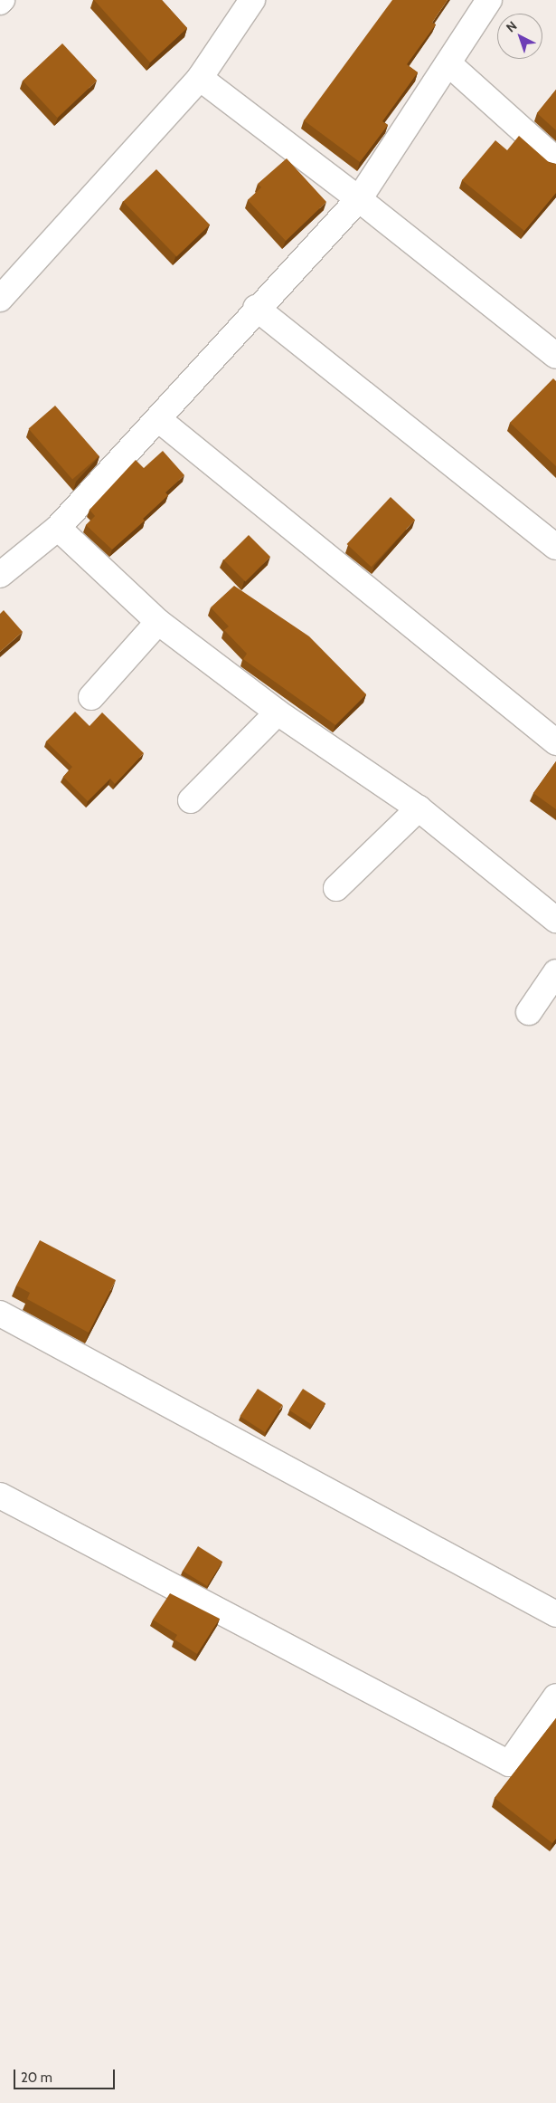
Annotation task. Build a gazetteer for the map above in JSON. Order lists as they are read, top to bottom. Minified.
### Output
{"scale_bar":"20 m","north":"top left"}
